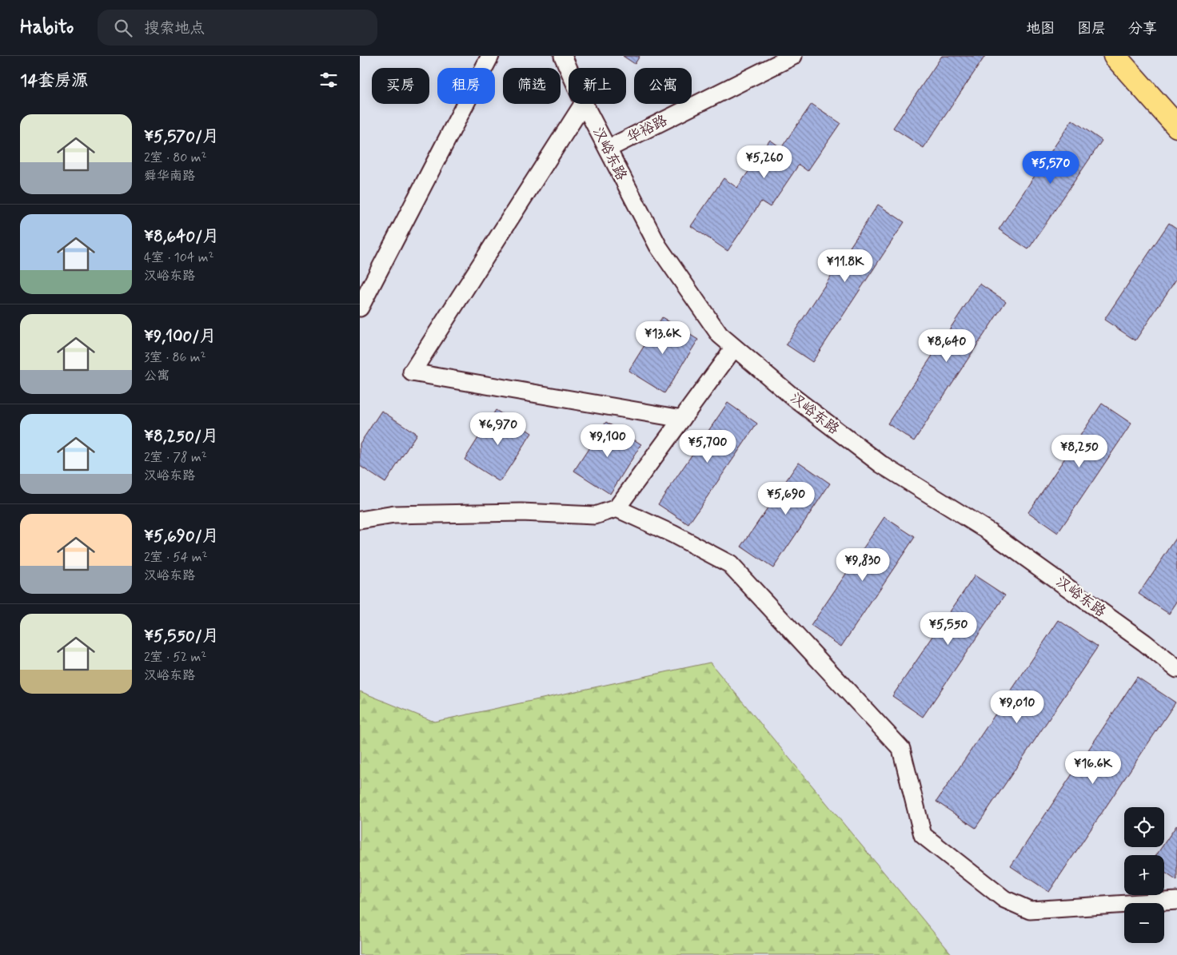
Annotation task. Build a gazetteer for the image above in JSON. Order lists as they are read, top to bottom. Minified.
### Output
{"streets":{"street":["华裕路","汉峪东路"]},"crossings":[["华裕路","汉峪东路"]],"page":{"header":"Habito","search":"搜索地点","nav":["地图","图层","分享"],"heading":"14套房源","chip":["买房","租房","筛选","新上","公寓"],"list":[{"name":"¥5,570/月","note":"2室 · 80 m² · 舜华南路"},{"name":"¥8,640/月","note":"4室 · 104 m² · 汉峪东路"},{"name":"¥9,100/月","note":"3室 · 86 m² · 公寓"},{"name":"¥8,250/月","note":"2室 · 78 m² · 汉峪东路"},{"name":"¥5,690/月","note":"2室 · 54 m² · 汉峪东路"},{"name":"¥5,550/月","note":"2室 · 52 m² · 汉峪东路"}],"price":["¥5,260","¥5,570","¥11.8K","¥13.6K","¥8,640","¥6,970","¥9,100","¥5,700","¥8,250","¥5,690","¥9,830","¥5,550","¥9,010","¥16.6K"],"map_buttons":["+","−"]}}
